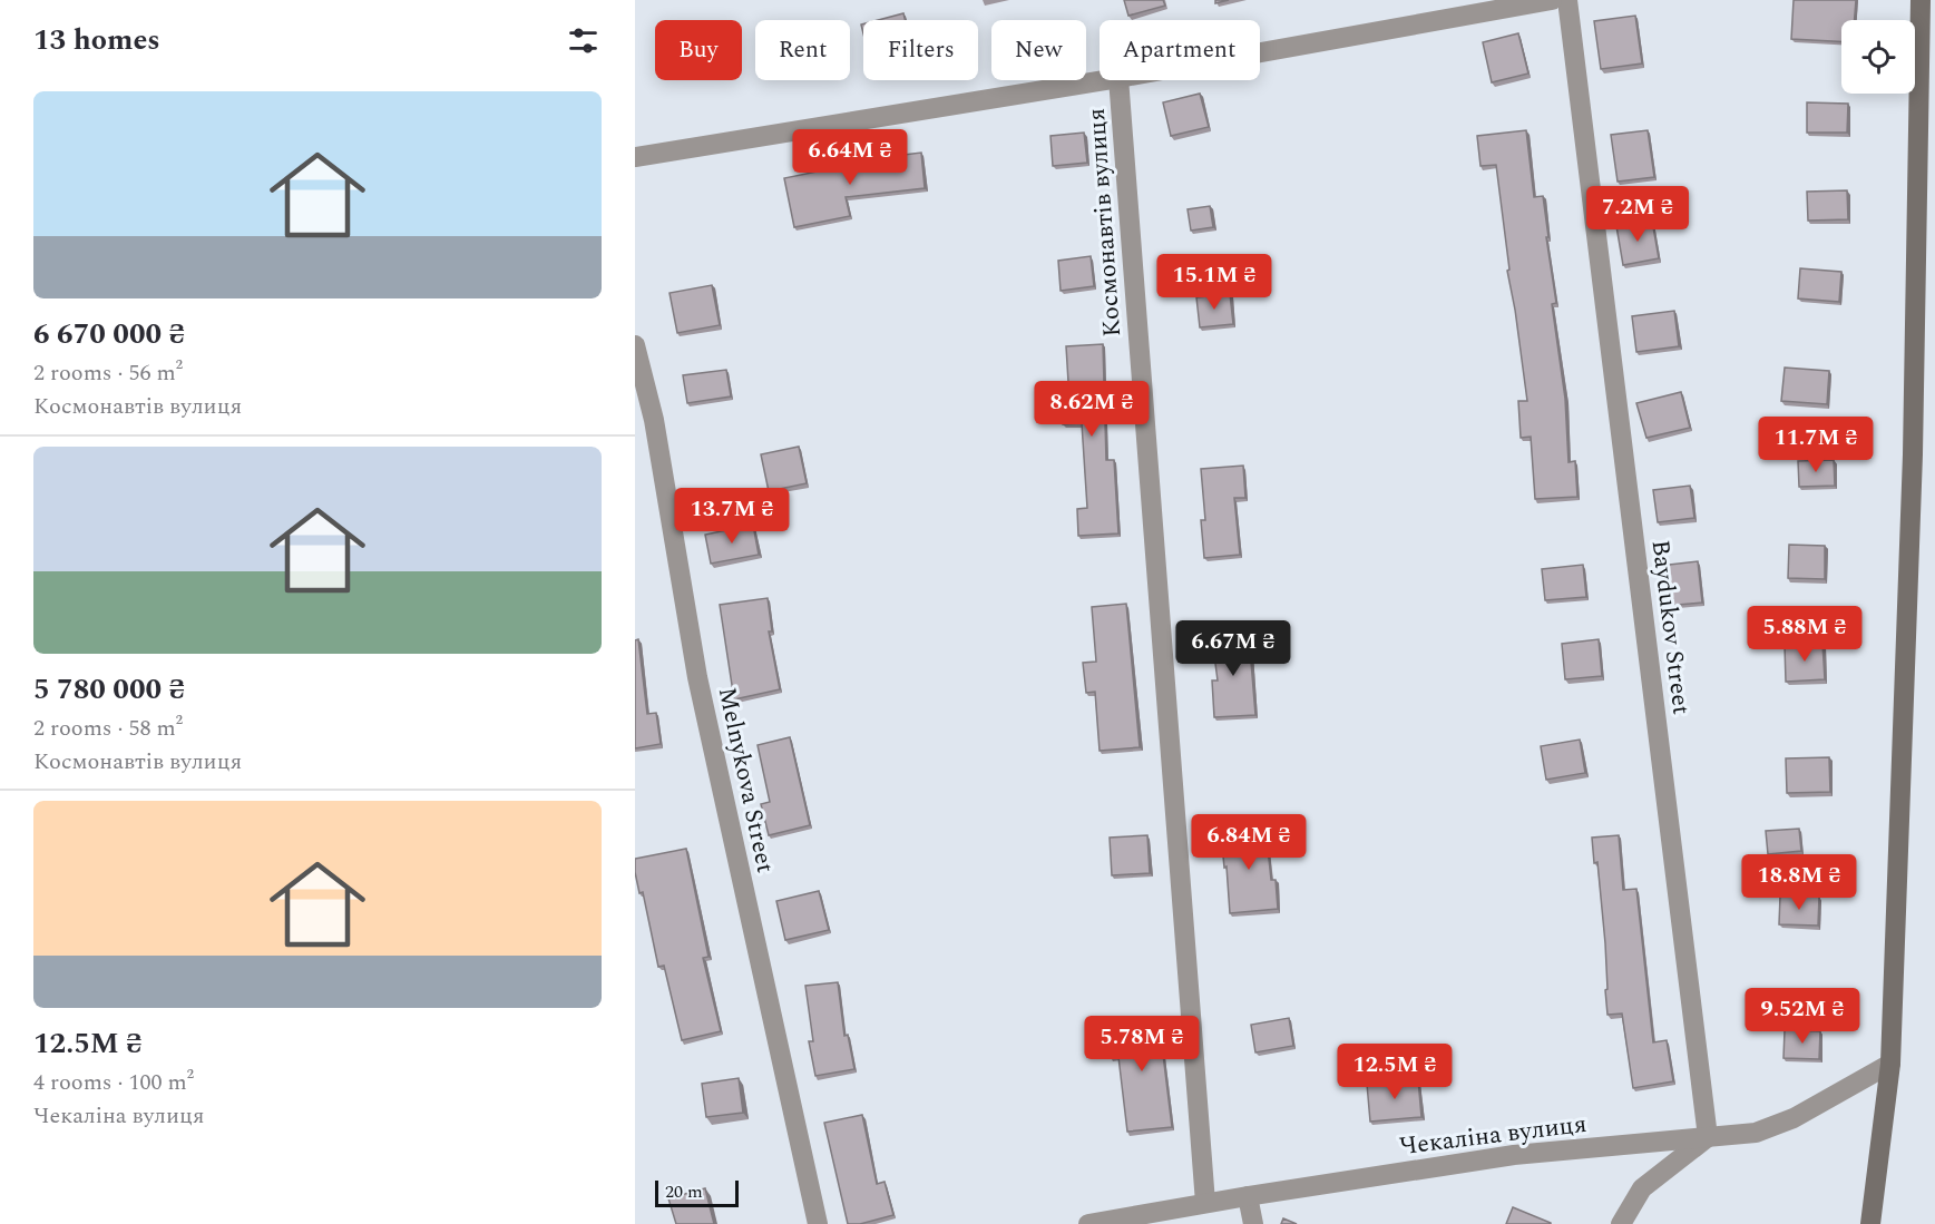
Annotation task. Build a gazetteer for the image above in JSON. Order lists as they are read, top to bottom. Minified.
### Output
{"streets":{"street":["Космонавтів вулиця","Baydukov Street","Melnykova Street","Чекаліна вулиця"]},"crossings":[["Космонавтів вулиця","Чекаліна вулиця"],["Baydukov Street","Чекаліна вулиця"]],"scale_bar":"20 m","page":{"heading":"13 homes","chip":["Buy","Rent","Filters","New","Apartment"],"list":[{"name":"6 670 000 ₴","note":"2 rooms · 56 m² · Космонавтів вулиця"},{"name":"5 780 000 ₴","note":"2 rooms · 58 m² · Космонавтів вулиця"},{"name":"12.5M ₴","note":"4 rooms · 100 m² · Чекаліна вулиця"}],"price":["6.64M ₴","7.2M ₴","15.1M ₴","8.62M ₴","11.7M ₴","13.7M ₴","5.88M ₴","6.67M ₴","6.84M ₴","18.8M ₴","9.52M ₴","5.78M ₴","12.5M ₴"],"scale":"20 m"}}
